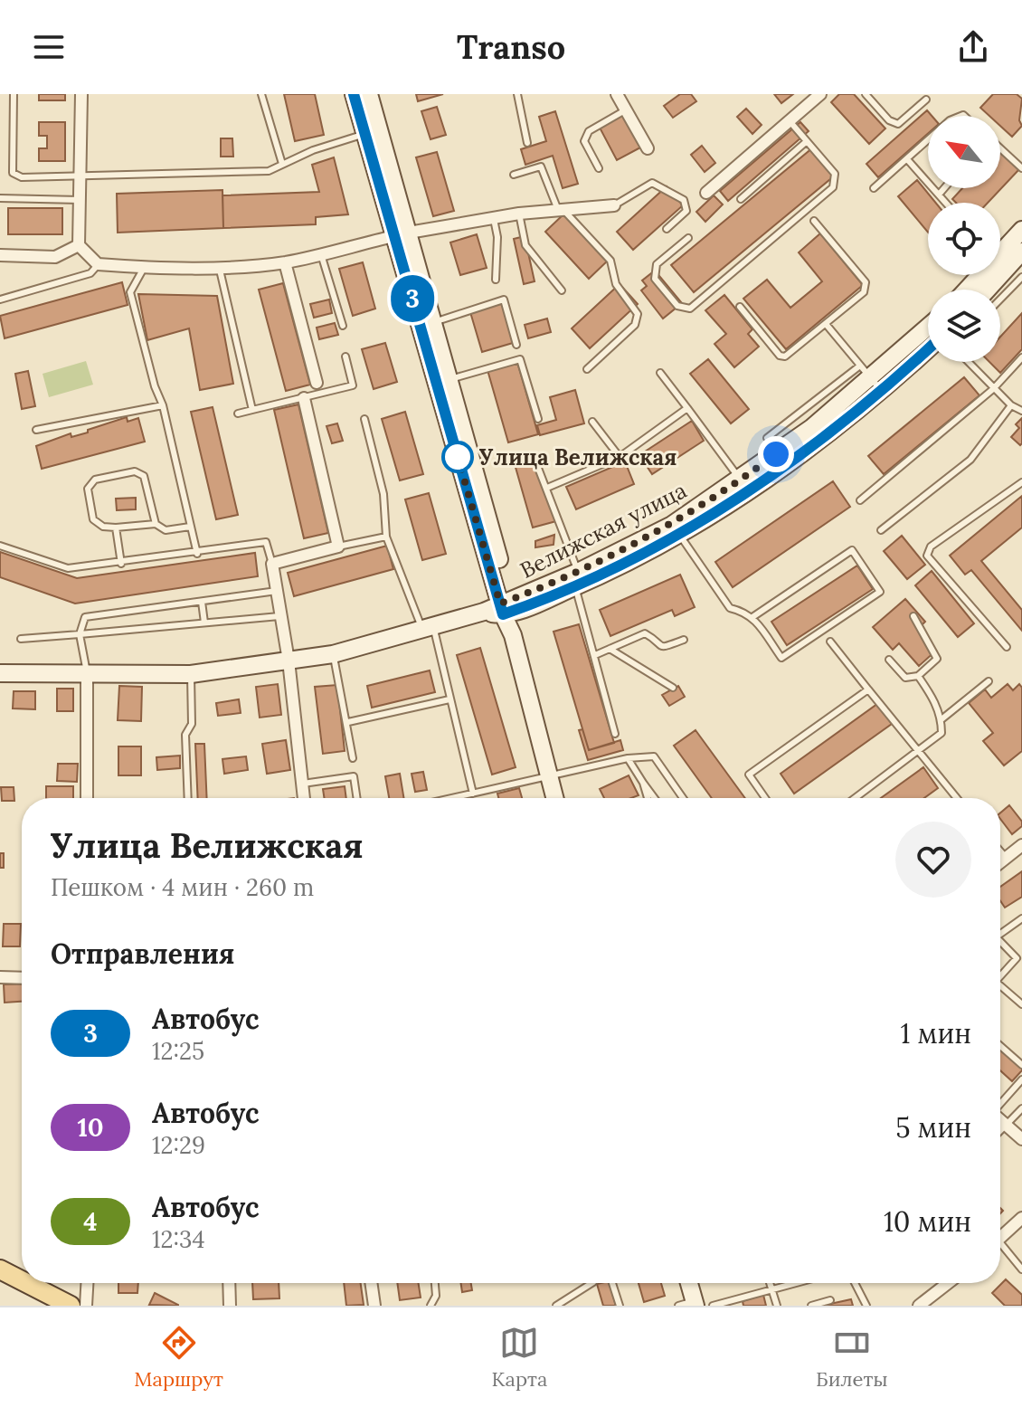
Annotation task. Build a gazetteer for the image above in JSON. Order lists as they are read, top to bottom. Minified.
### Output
{"streets":{"main road":["Велижская улица"]},"places":["Улица Велижская"],"lines":["bus line 3"],"north":"top left","page":{"header":"Transo","on_map":"3","heading":[["Улица Велижская","Пешком · 4 мин · 260 m"],"Отправления"],"list":[{"mark":"3","name":"Автобус","note":"12:25","value":"1 мин"},{"mark":"10","name":"Автобус","note":"12:29","value":"5 мин"},{"mark":"4","name":"Автобус","note":"12:34","value":"10 мин"}],"tabs":["Маршрут","Карта","Билеты"]}}
